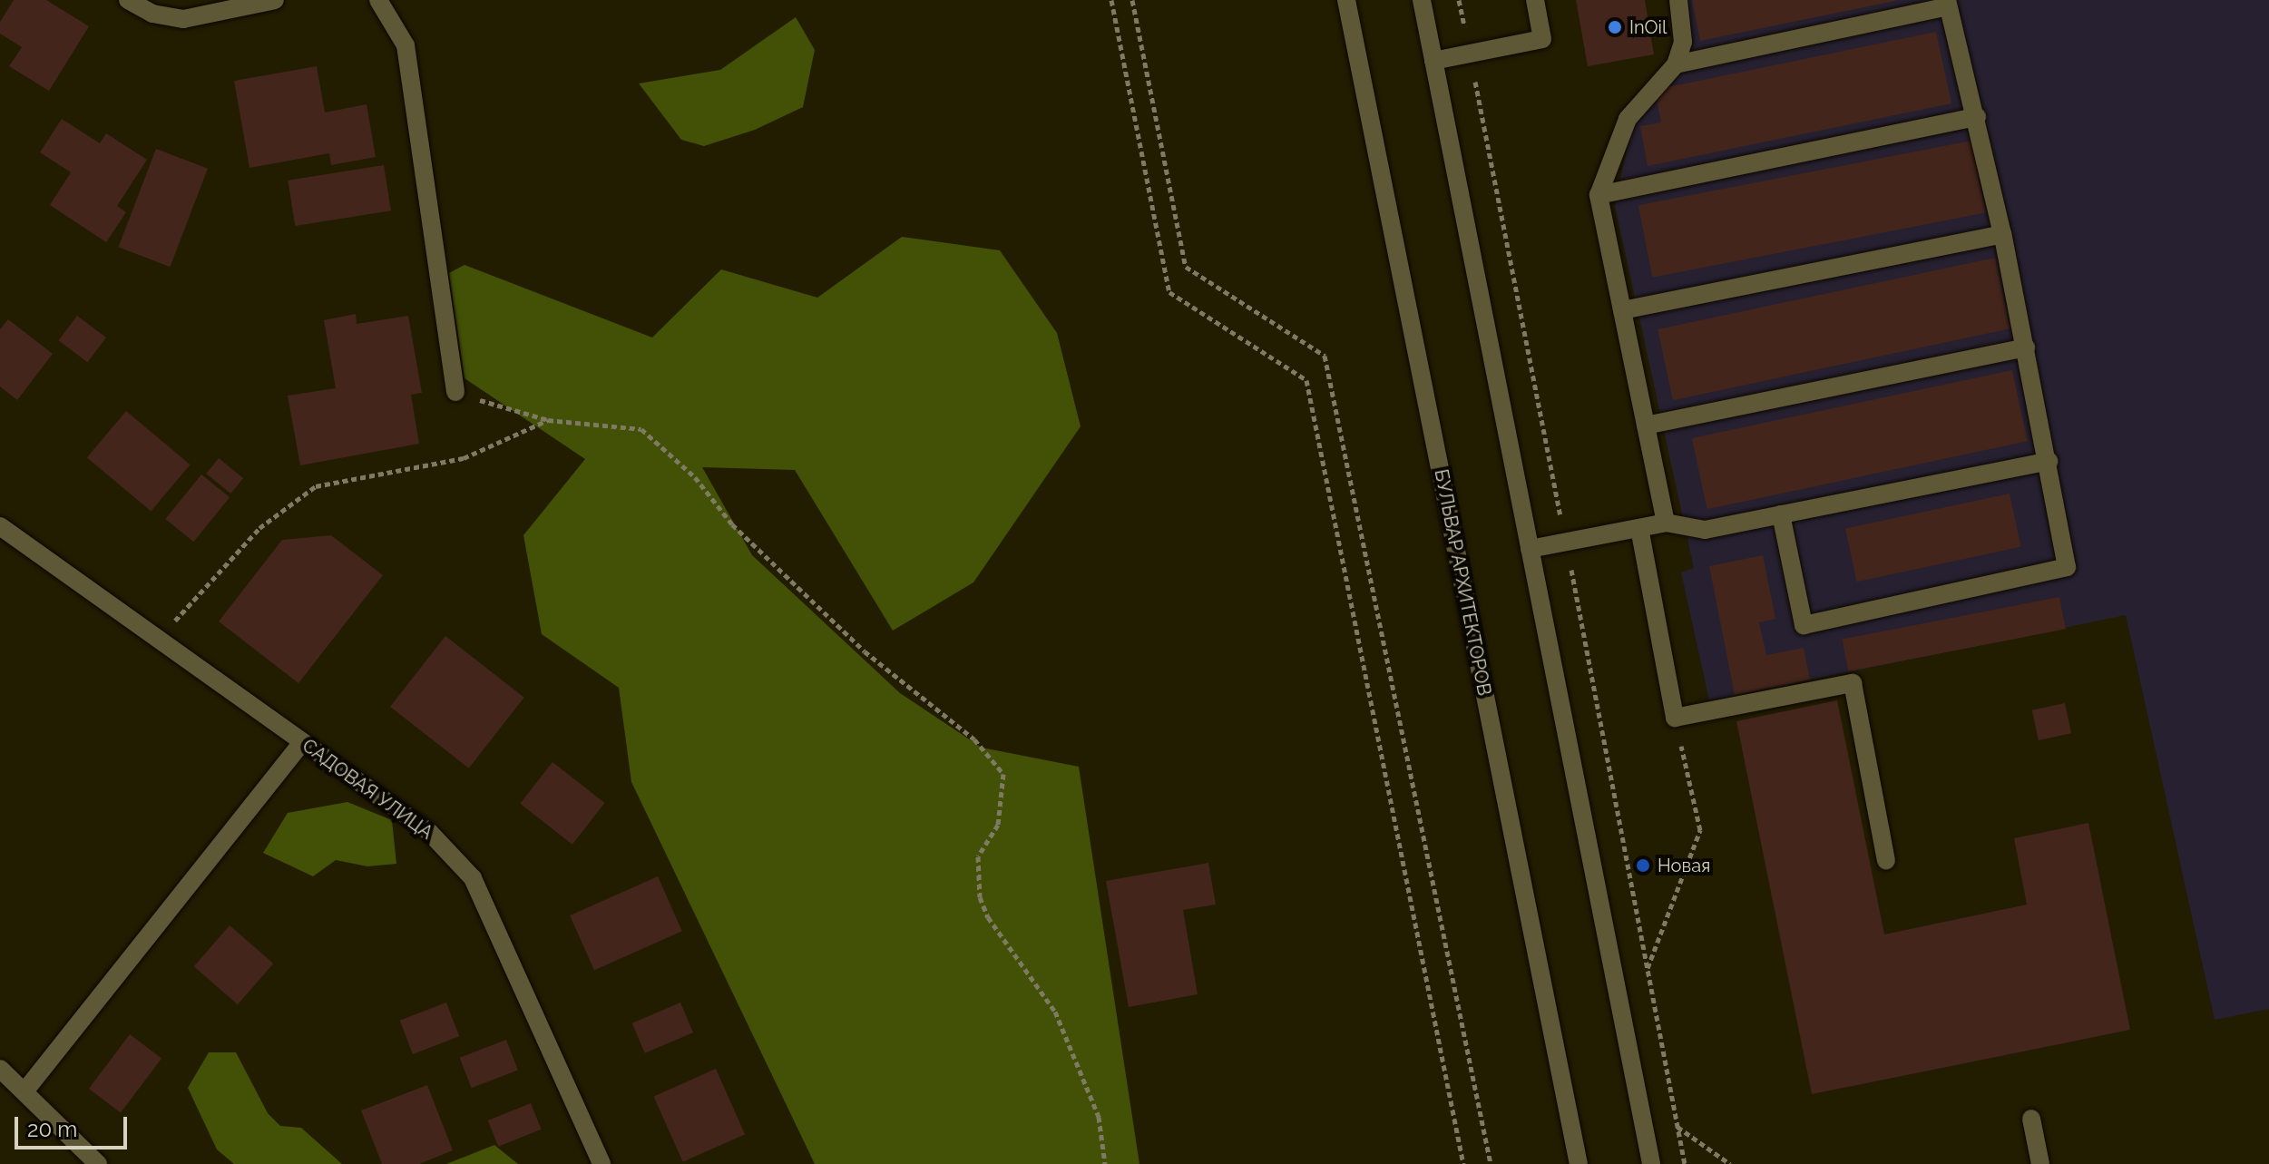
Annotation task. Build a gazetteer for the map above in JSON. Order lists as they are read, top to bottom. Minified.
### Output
{"streets":{"main road":["БУЛЬВАР АРХИТЕКТОРОВ","САДОВАЯ УЛИЦА"]},"places":["InOil","Новая"],"scale_bar":"20 m"}
